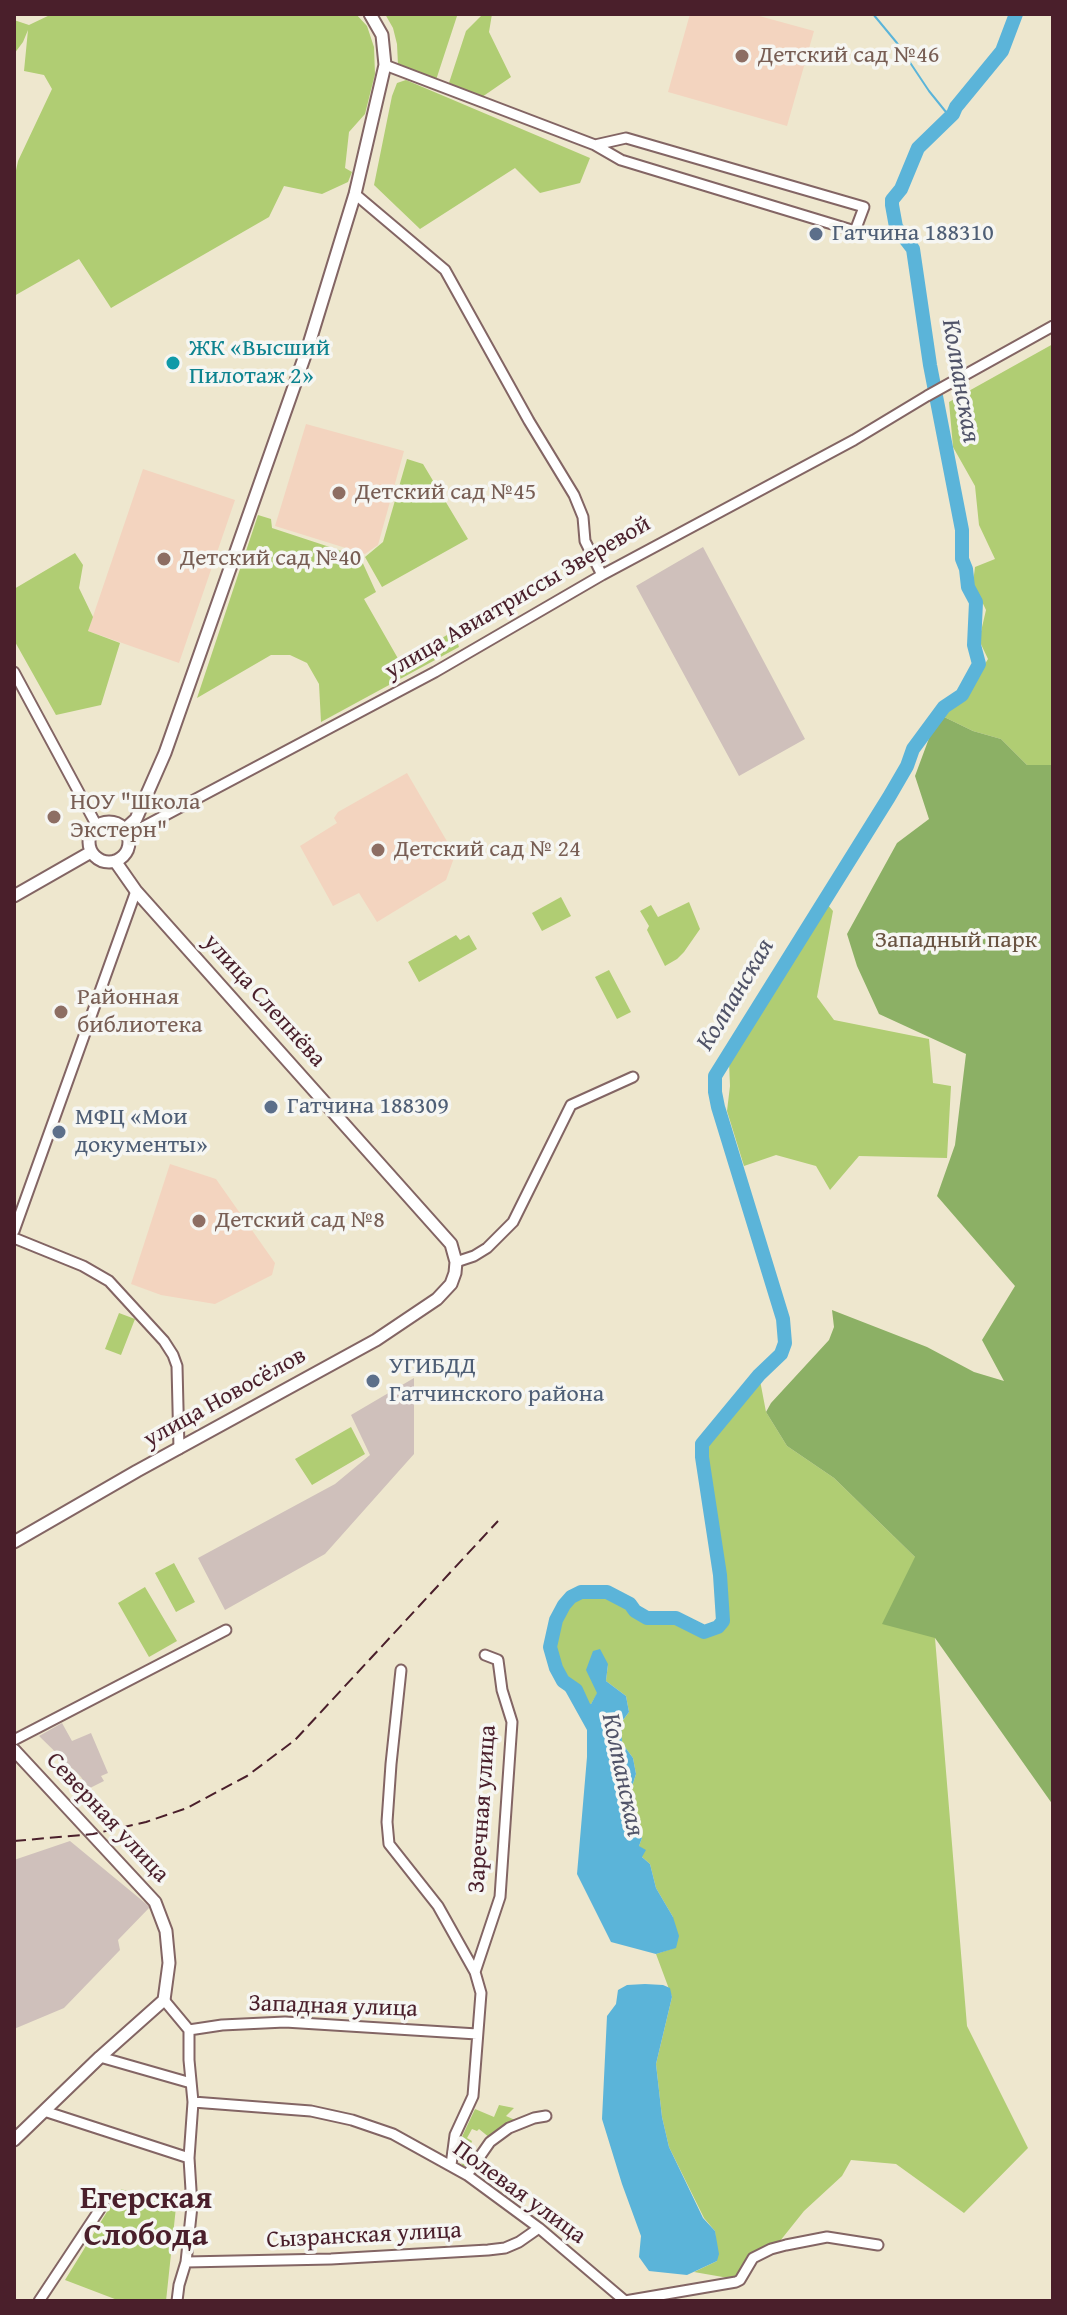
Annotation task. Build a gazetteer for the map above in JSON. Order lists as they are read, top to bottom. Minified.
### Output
{"streets":{"street":["улица Авиатриссы Зверевой","улица Слепнёва","улица Новосёлов","Заречная улица","Северная улица","Западная улица","Полевая улица","Сызранская улица"]},"crossings":[["улица Авиатриссы Зверевой","улица Слепнёва"],["улица Слепнёва","улица Новосёлов"],["Полевая улица","Сызранская улица"]],"districts":["Егерская Слобода"],"water":["Колпанская"],"parks":["Западный парк"],"places":["Детский сад №46","Гатчина 188310","ЖК «Высший Пилотаж 2»","Детский сад №45","Детский сад №40","НОУ \"Школа Экстерн\"","Детский сад № 24","Районная библиотека","Гатчина 188309","МФЦ «Мои документы»","Детский сад №8","УГИБДД Гатчинского района"]}
